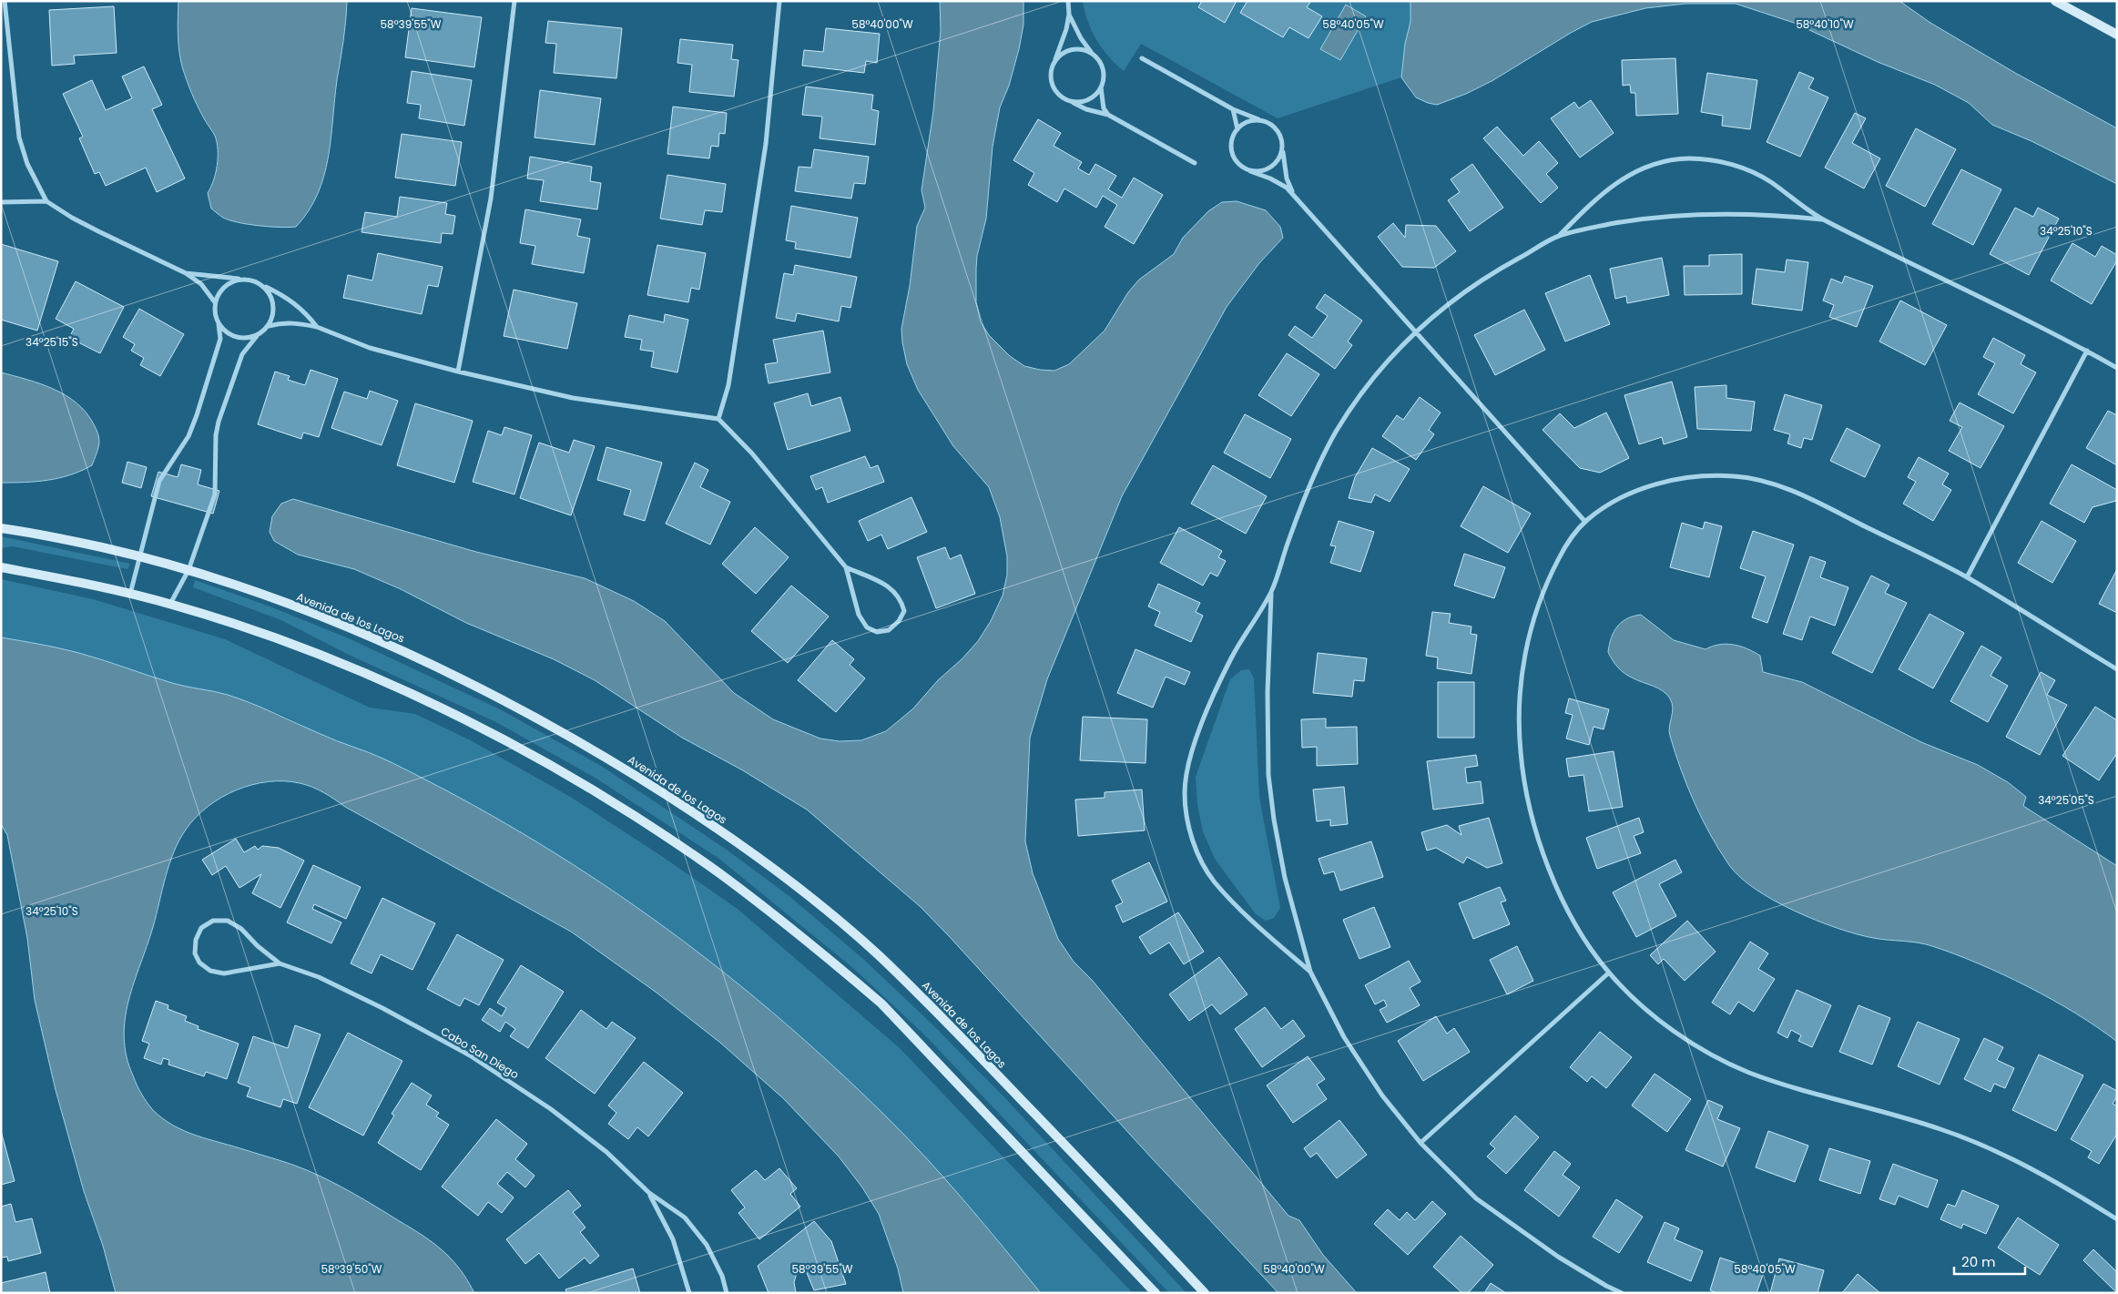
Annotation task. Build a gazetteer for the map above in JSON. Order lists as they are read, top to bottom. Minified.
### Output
{"streets":{"street":["Avenida de los Lagos","Cabo San Diego"]},"scale_bar":"20 m","coordinates":["58°39'55\"W","58°40'00\"W","58°40'05\"W","58°40'10\"W","34°25'10\"S","34°25'15\"S","34°25'05\"S","58°39'50\"W"]}
